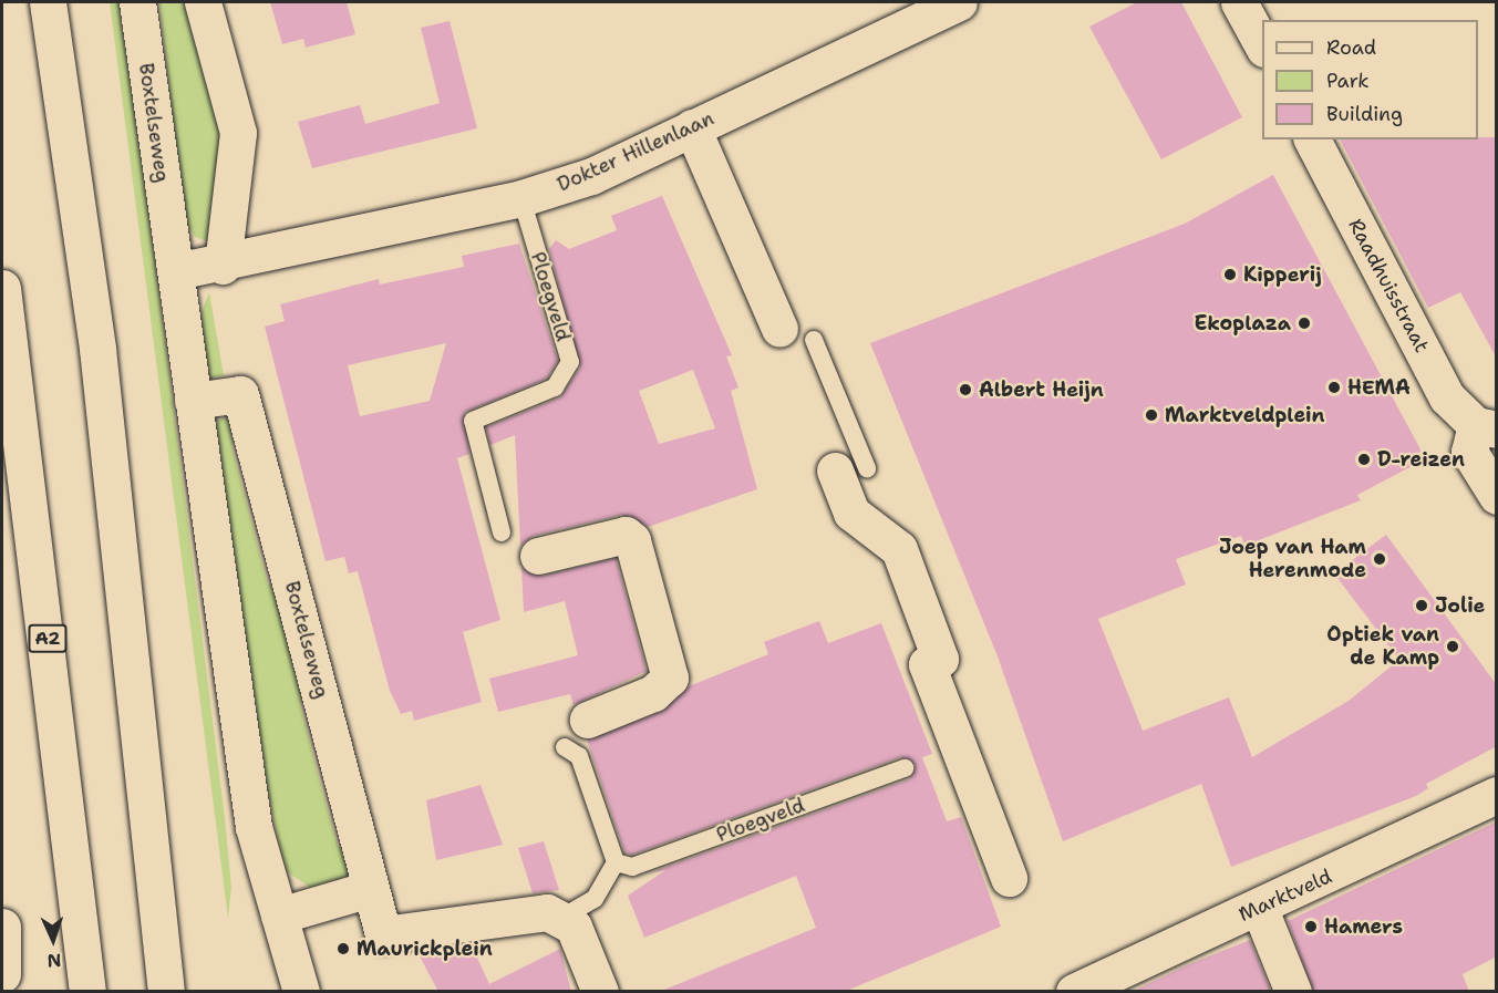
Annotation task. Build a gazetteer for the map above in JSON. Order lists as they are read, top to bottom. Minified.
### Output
{"streets":{"main road":["Boxtelseweg","Dokter Hillenlaan","Raadhuisstraat","A2","Marktveld"],"lane":["Ploegveld"]},"crossings":[["Boxtelseweg","Dokter Hillenlaan"],["Dokter Hillenlaan","Ploegveld"]],"places":["Kipperij","Ekoplaza","HEMA","Albert Heijn","Marktveldplein","D-reizen","Joep van Ham Herenmode","Jolie","Optiek van de Kamp","Hamers","Maurickplein"],"legend":["Road","Park","Building"],"north":"bottom"}
